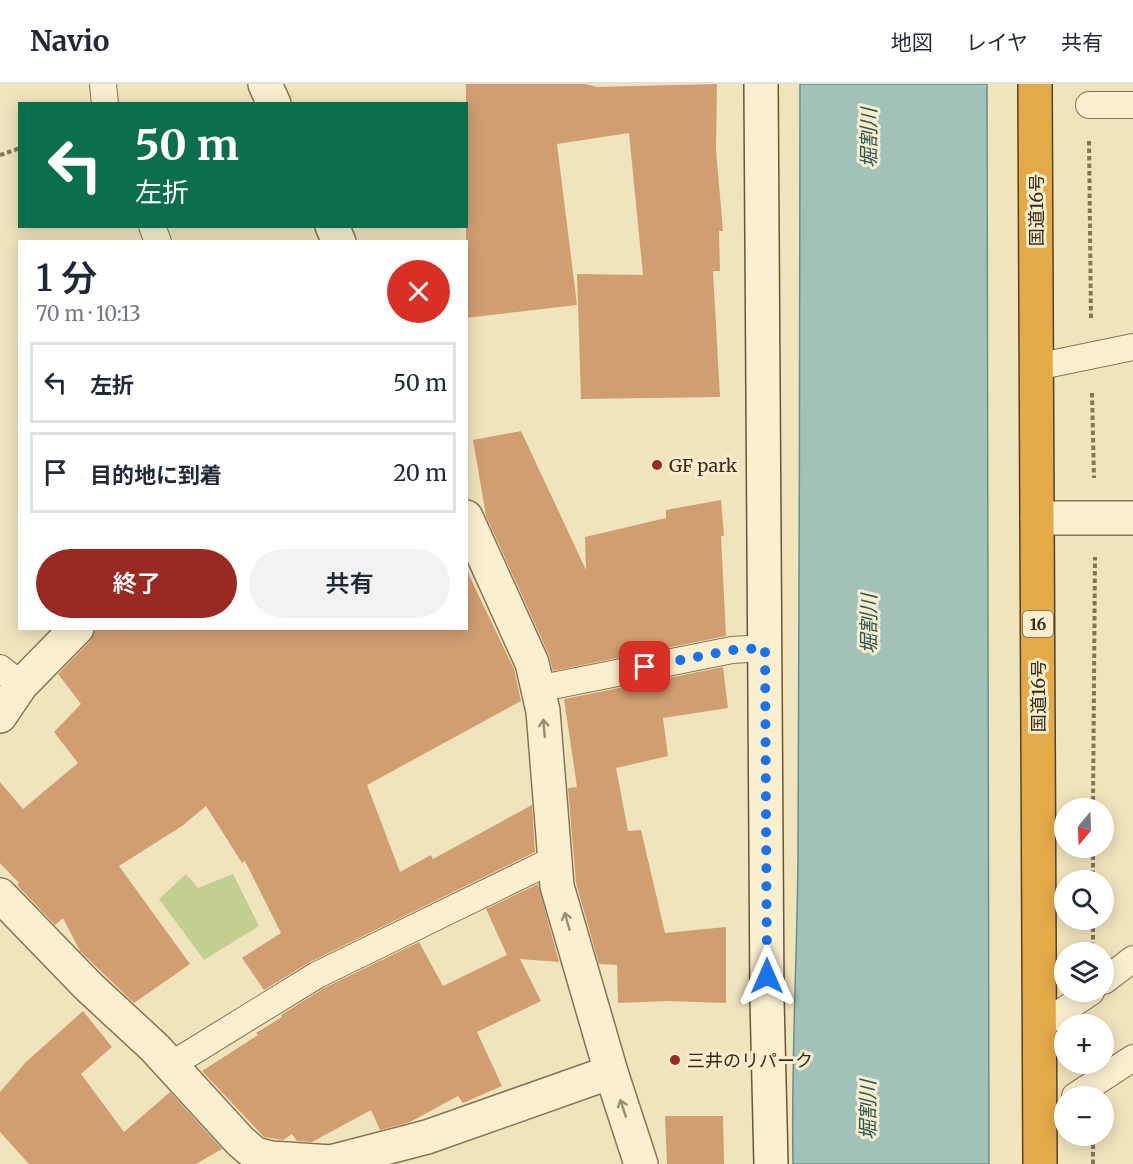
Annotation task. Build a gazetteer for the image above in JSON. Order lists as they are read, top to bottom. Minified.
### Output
{"streets":{"highway":["国道16号","16"]},"water":["堀割川"],"places":["GF park","三井のリパーク"],"north":"bottom","page":{"header":"Navio","nav":["地図","レイヤ","共有"],"turn":["50 m","左折"],"heading":["1 分","70 m · 10:13"],"list":[{"name":"左折","value":"50 m"},{"name":"目的地に到着","value":"20 m"}],"buttons":["終了","共有"],"map_buttons":["+","−"]}}
